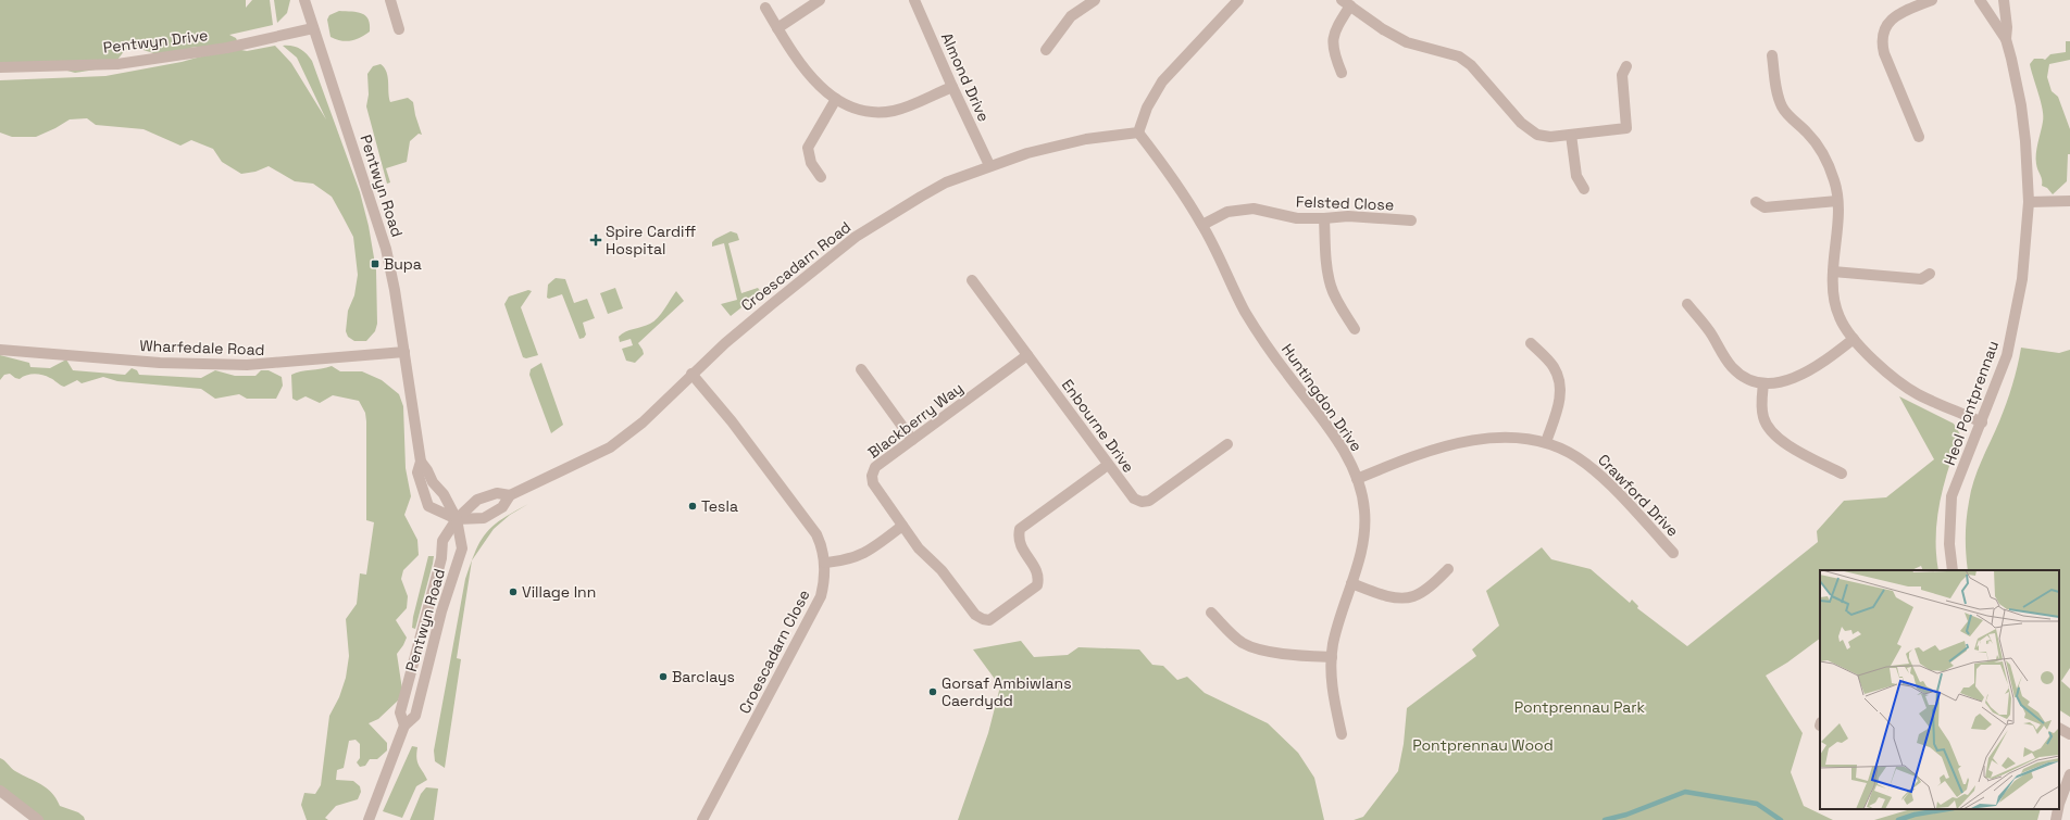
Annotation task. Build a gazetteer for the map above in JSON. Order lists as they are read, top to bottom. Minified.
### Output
{"streets":{"street":["Pentwyn Drive","Almond Drive","Pentwyn Road","Felsted Close","Croescadarn Road","Wharfedale Road","Huntingdon Drive","Heol Pontprennau","Blackberry Way","Enbourne Drive","Crawford Drive","Croescadarn Close"]},"crossings":[["Pentwyn Drive","Pentwyn Road"],["Almond Drive","Croescadarn Road"],["Pentwyn Road","Croescadarn Road"],["Pentwyn Road","Wharfedale Road"],["Felsted Close","Huntingdon Drive"],["Croescadarn Road","Huntingdon Drive"],["Croescadarn Road","Croescadarn Close"],["Huntingdon Drive","Crawford Drive"],["Blackberry Way","Enbourne Drive"]],"parks":["Pontprennau Park","Pontprennau Wood"],"places":{"health":["Spire Cardiff Hospital"],"transit":["Bupa"],"other":["Tesla","Village Inn","Barclays","Gorsaf Ambiwlans Caerdydd"]}}
